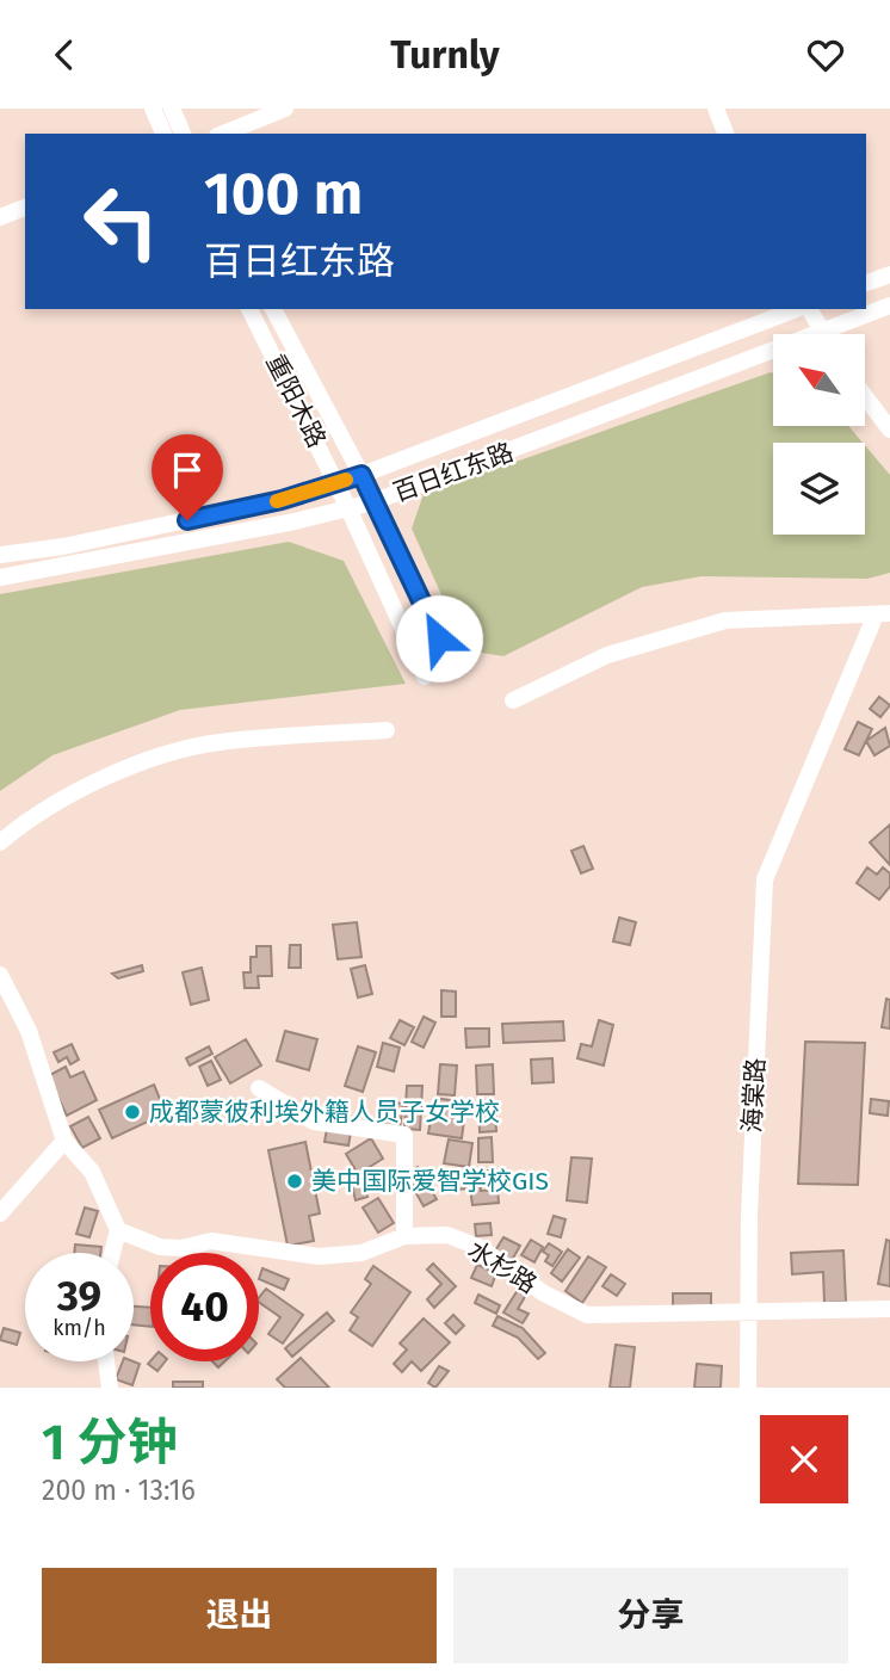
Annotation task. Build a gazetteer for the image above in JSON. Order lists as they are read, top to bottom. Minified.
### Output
{"streets":{"street":["重阳木路","百日红东路","海棠路","水杉路"]},"crossings":[["重阳木路","百日红东路"],["海棠路","水杉路"]],"places":["成都蒙彼利埃外籍人员子女学校","美中国际爱智学校GIS"],"north":"top left","page":{"header":"Turnly","turn":["100 m","百日红东路"],"speed":"39 km/h","limit":"40","heading":["1 分钟","200 m · 13:16"],"buttons":["退出","分享"]}}
